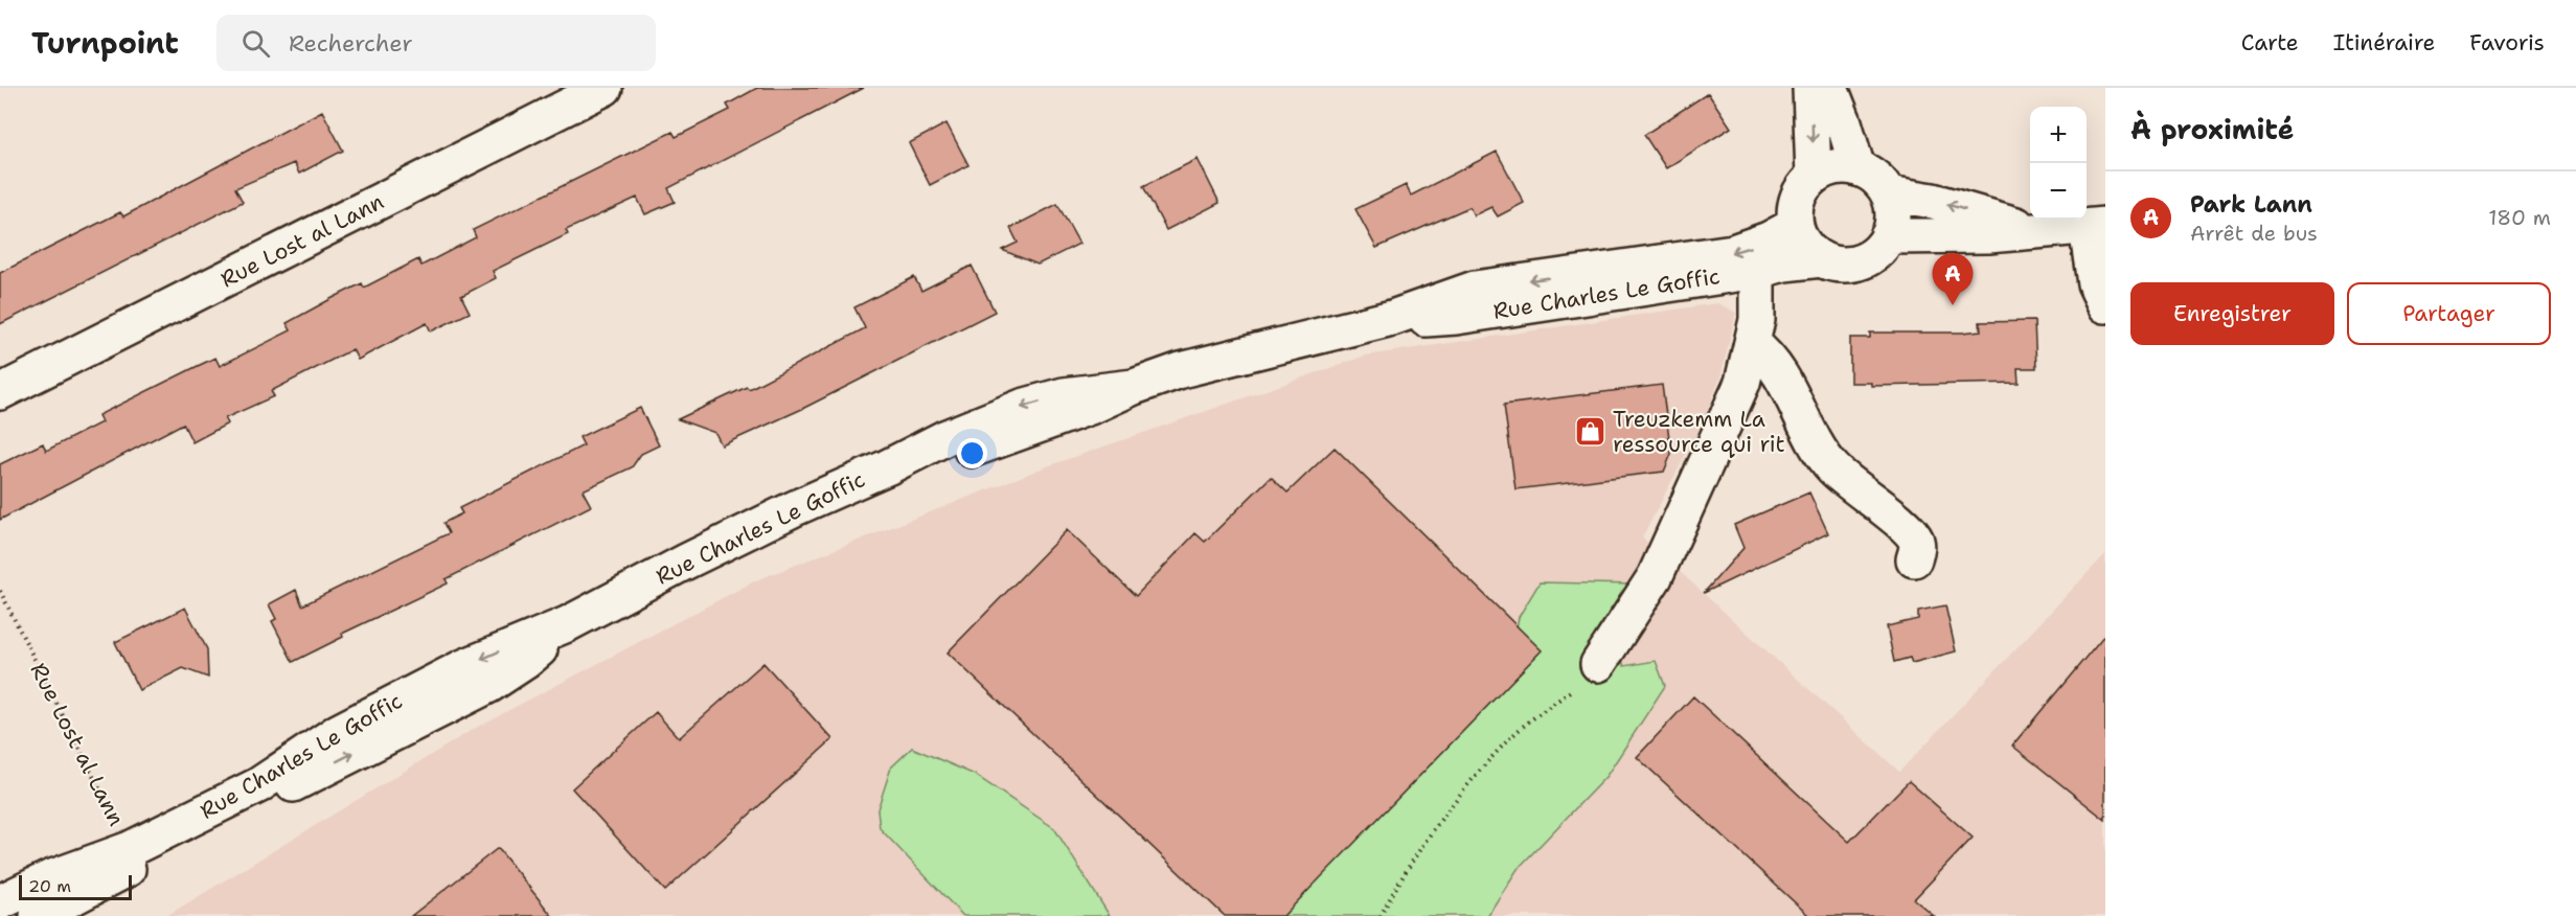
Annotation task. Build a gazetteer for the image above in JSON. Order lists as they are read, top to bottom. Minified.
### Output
{"streets":{"street":["Rue Lost al Lann","Rue Charles Le Goffic"]},"crossings":[["Rue Lost al Lann","Rue Charles Le Goffic"]],"places":{"shop":["Treuzkemm La ressource qui rit"]},"scale_bar":"20 m","page":{"header":"Turnpoint","search":"Rechercher","nav":["Carte","Itinéraire","Favoris"],"heading":"À proximité","map_buttons":["+","−"],"list":[{"mark":"A","name":"Park Lann","note":"Arrêt de bus","value":"180 m"}],"pins":"A","buttons":["Enregistrer","Partager"],"scale":"20 m"}}
